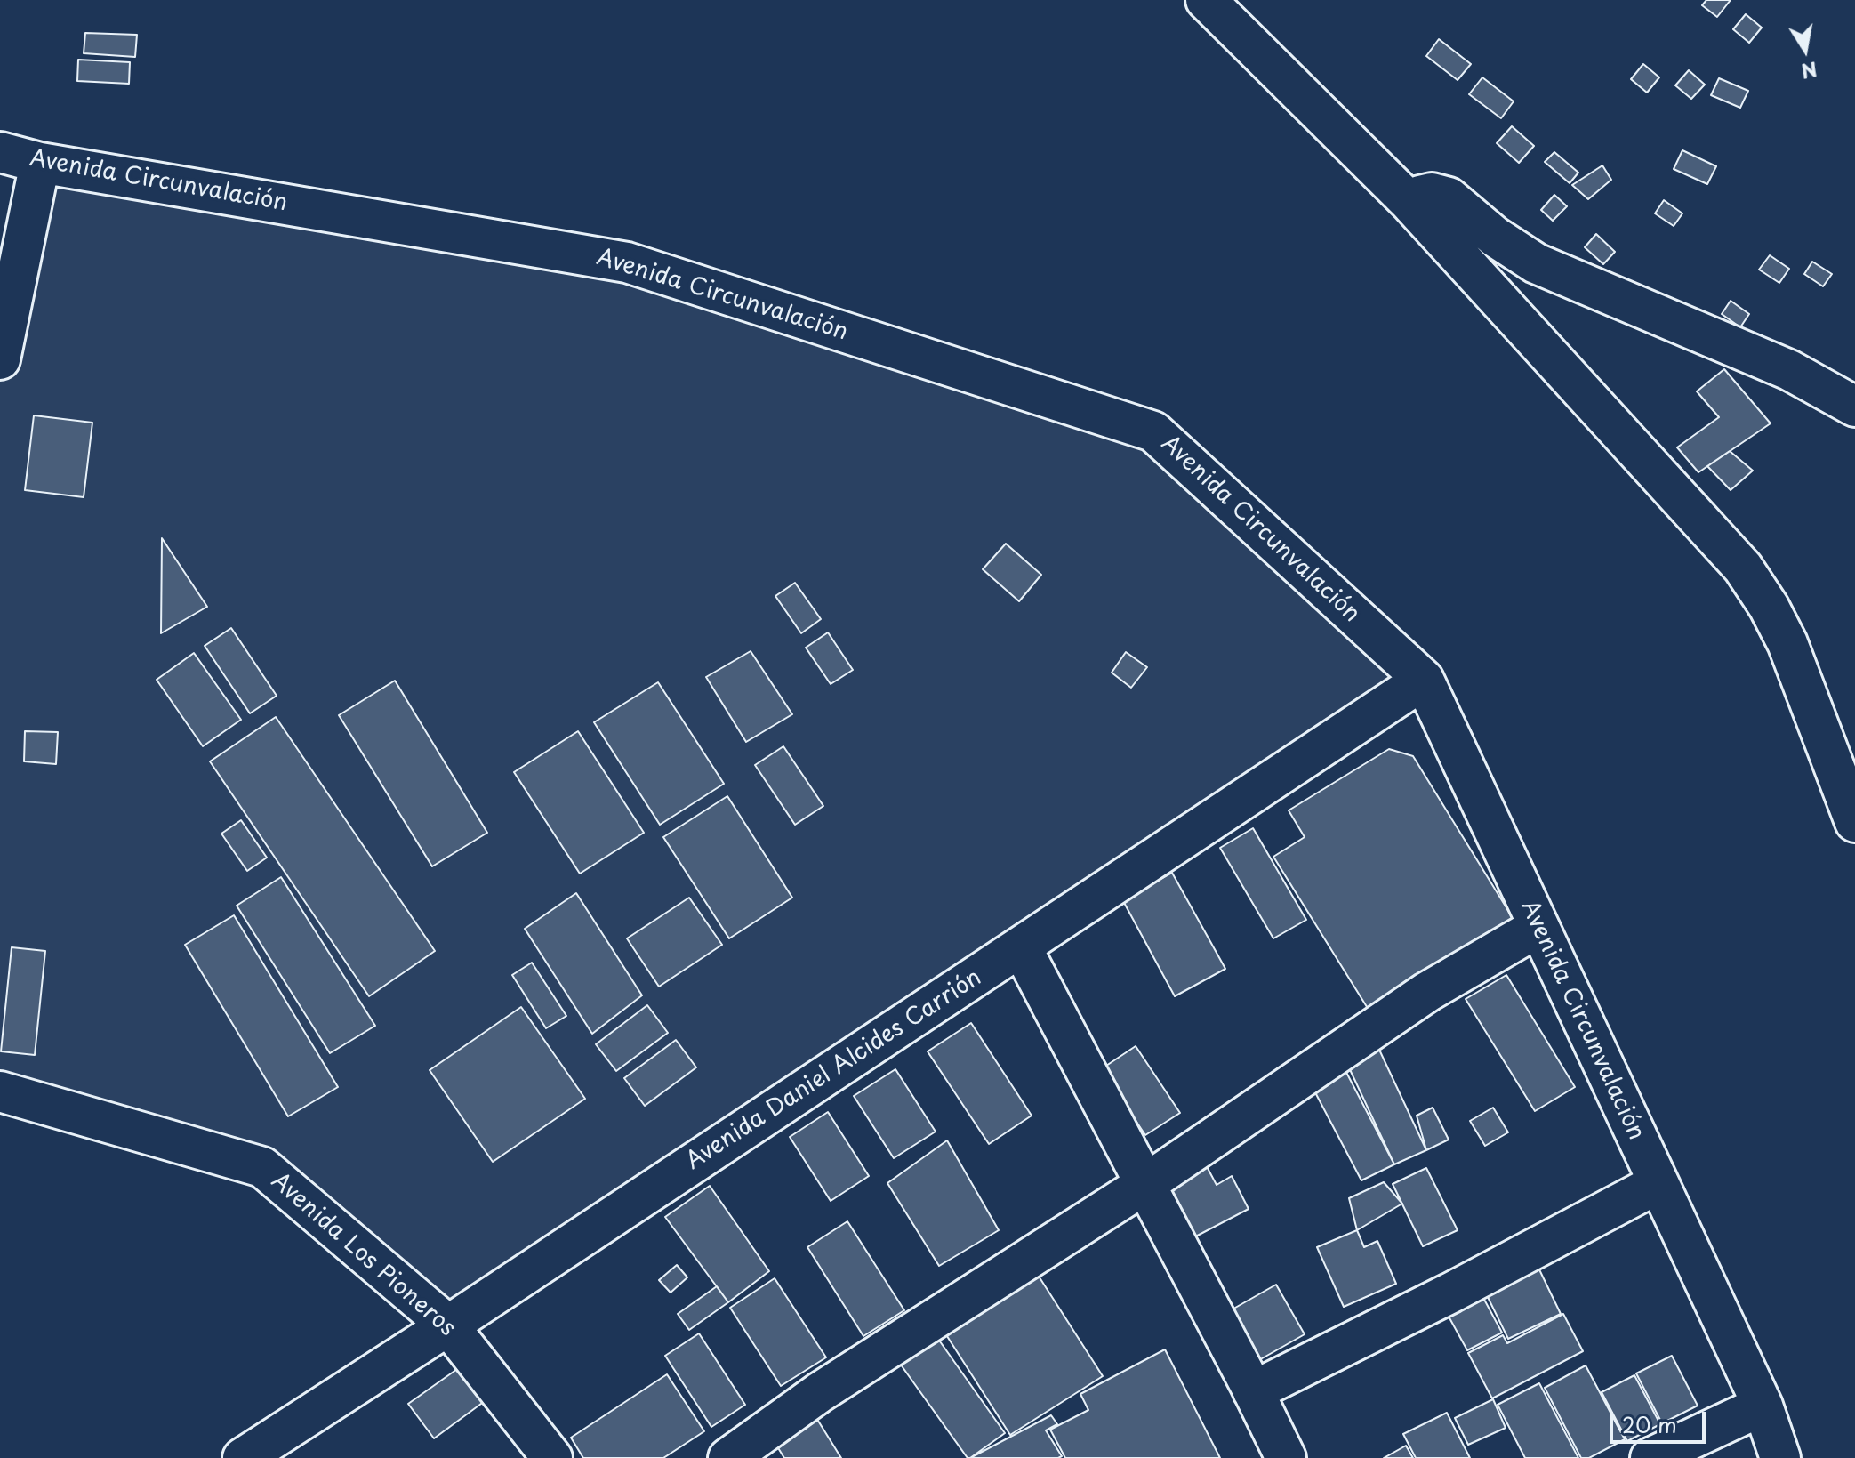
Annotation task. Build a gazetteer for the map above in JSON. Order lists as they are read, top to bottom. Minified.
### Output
{"streets":{"street":["Avenida Circunvalación","Avenida Daniel Alcides Carrión","Avenida Los Pioneros"]},"crossings":[["Avenida Circunvalación","Avenida Daniel Alcides Carrión"],["Avenida Daniel Alcides Carrión","Avenida Los Pioneros"]],"scale_bar":"20 m","north":"bottom"}
